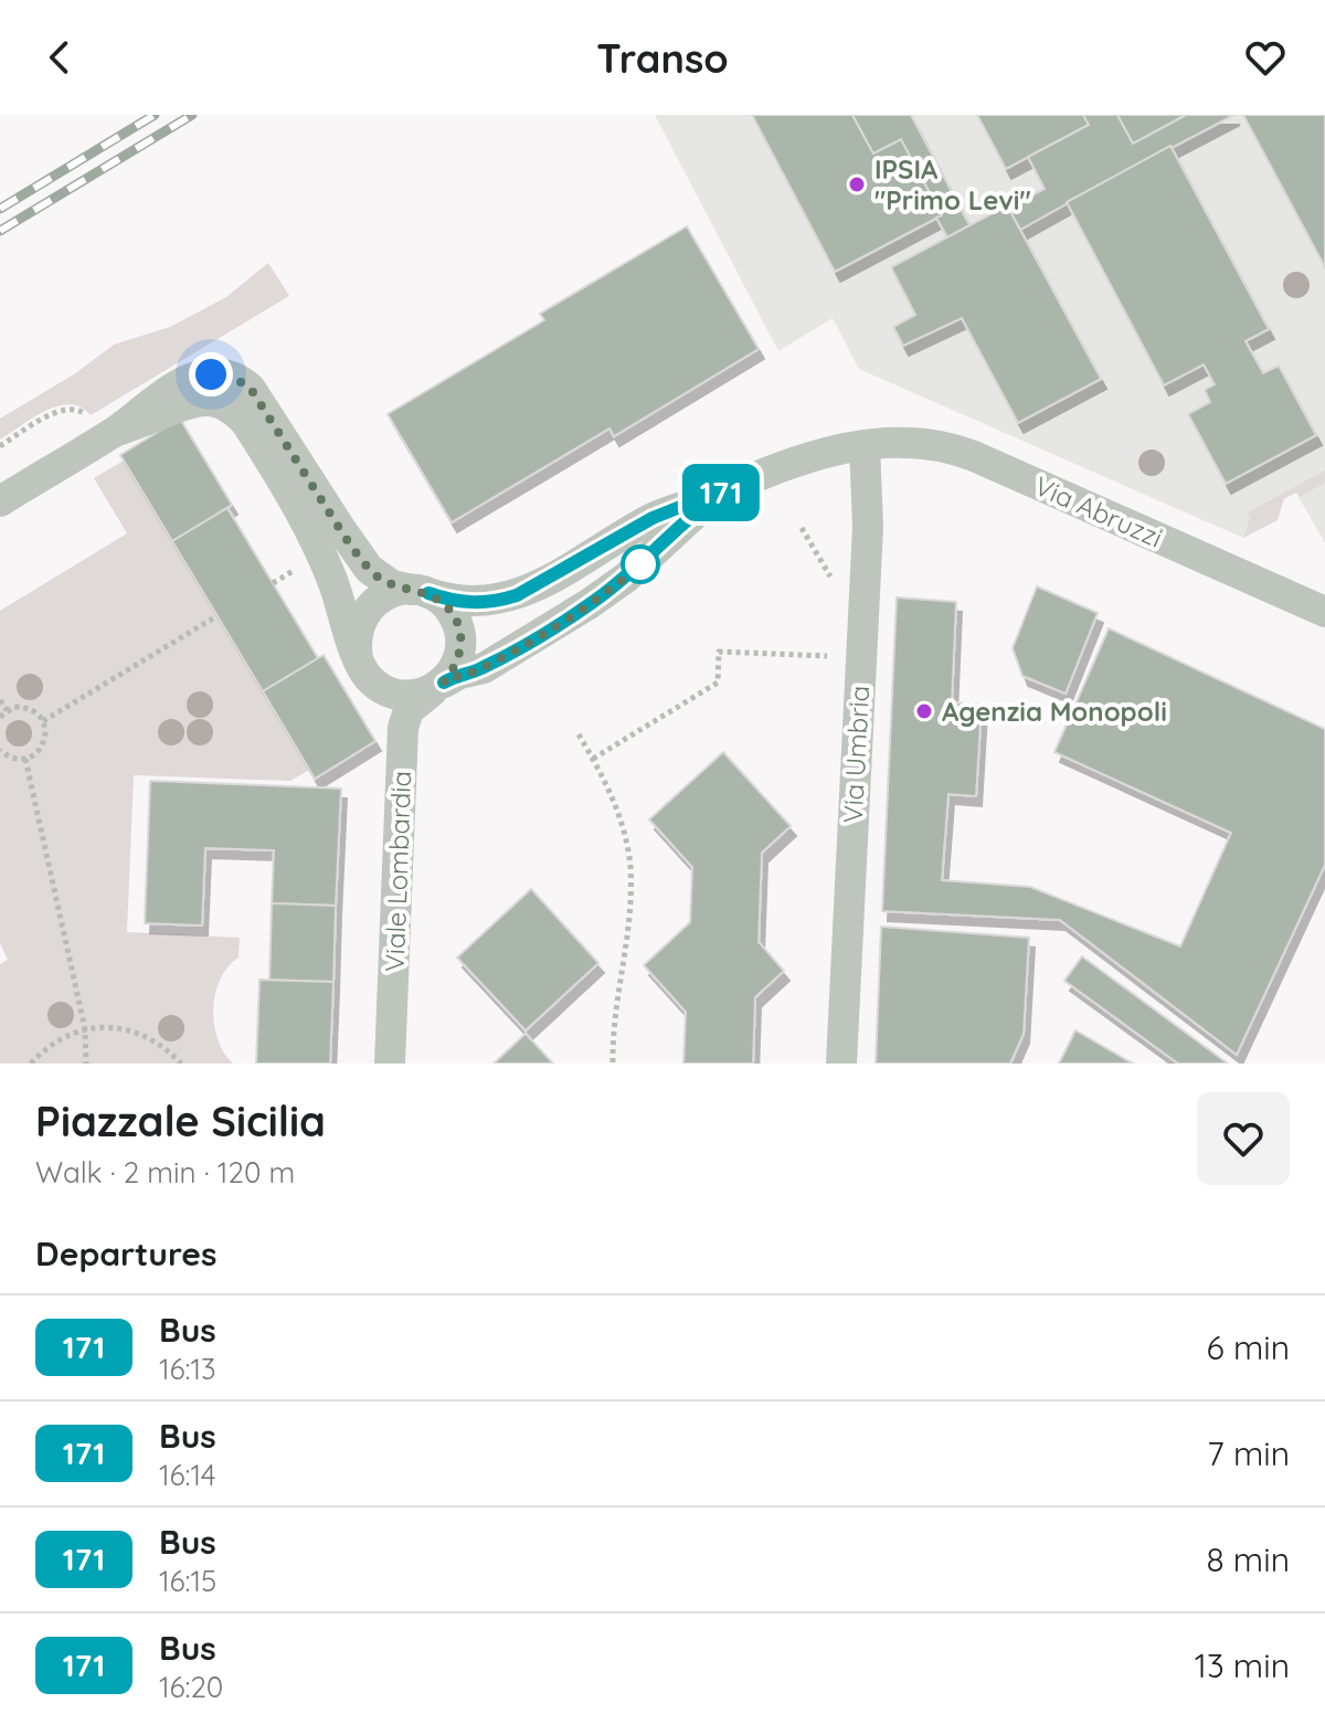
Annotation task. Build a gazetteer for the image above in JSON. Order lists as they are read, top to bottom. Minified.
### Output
{"streets":{"street":["Via Abruzzi","Via Umbria","Viale Lombardia"]},"crossings":[["Via Abruzzi","Via Umbria"]],"places":["IPSIA \"Primo Levi\"","Agenzia Monopoli"],"lines":["bus line 171"],"page":{"header":"Transo","on_map":"171","heading":[["Piazzale Sicilia","Walk · 2 min · 120 m"],"Departures"],"list":[{"mark":"171","name":"Bus","note":"16:13","value":"6 min"},{"mark":"171","name":"Bus","note":"16:14","value":"7 min"},{"mark":"171","name":"Bus","note":"16:15","value":"8 min"},{"mark":"171","name":"Bus","note":"16:20","value":"13 min"}]}}
